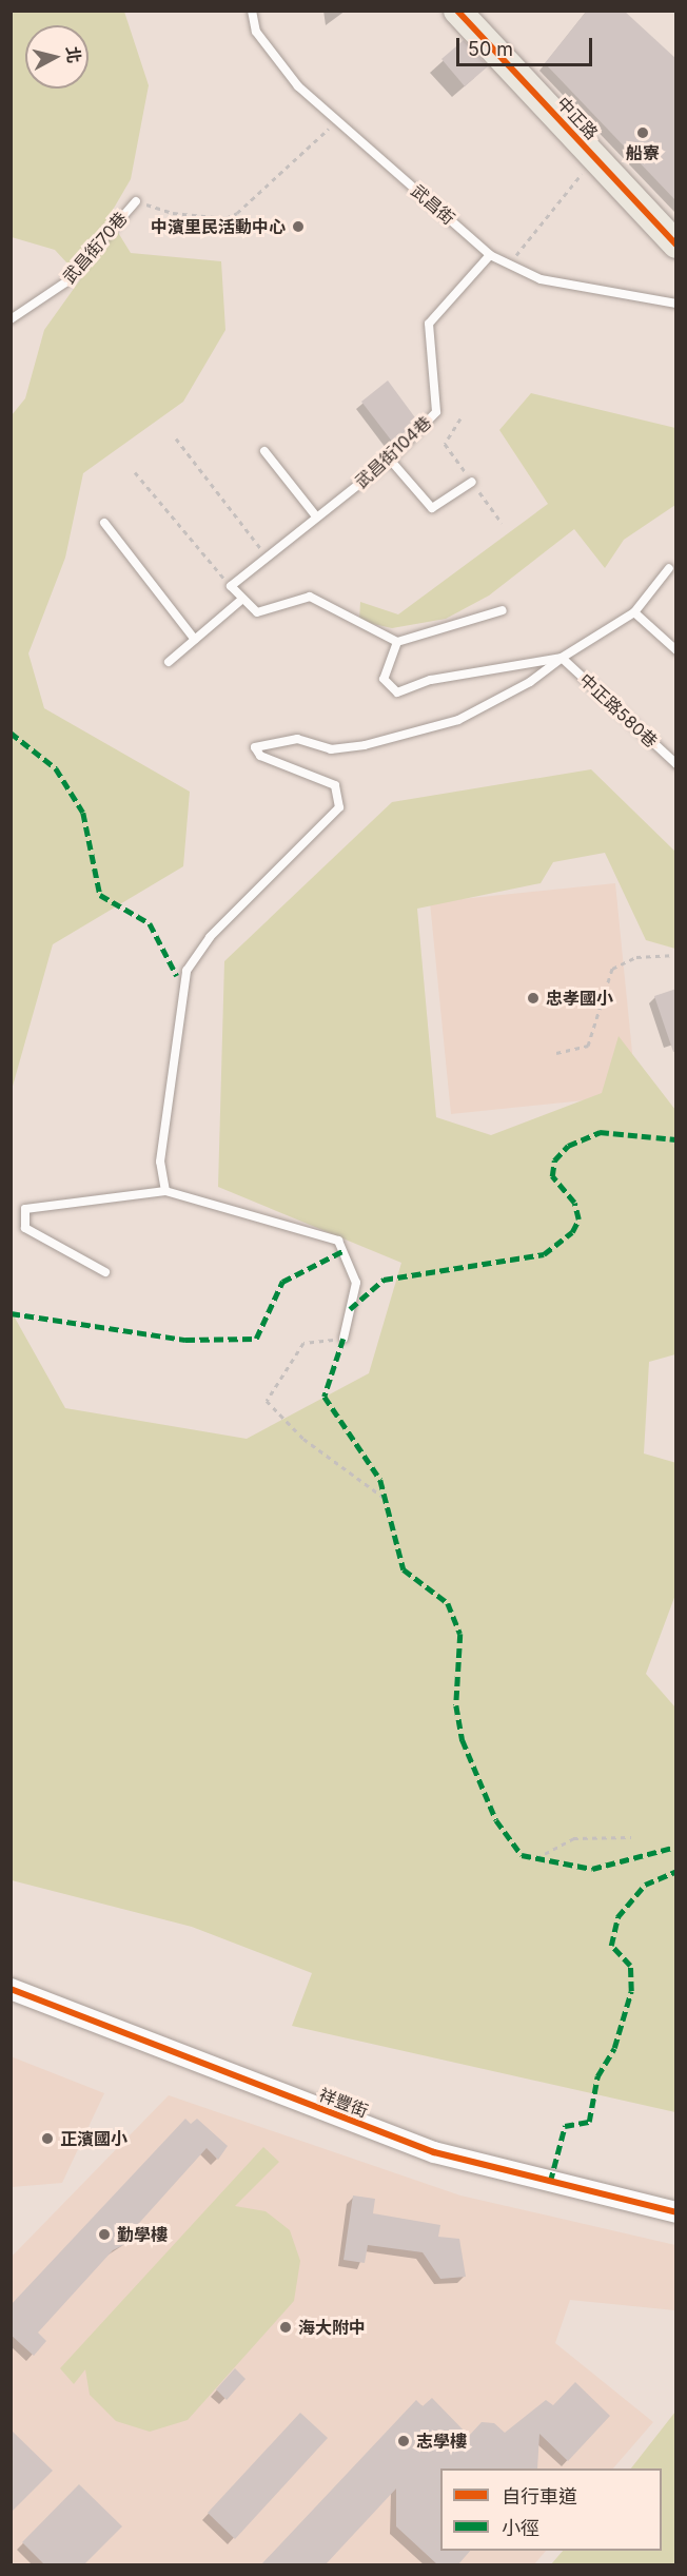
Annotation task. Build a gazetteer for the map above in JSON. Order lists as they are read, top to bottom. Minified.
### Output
{"streets":{"main road":["中正路"],"street":["祥豐街"],"lane":["武昌街","武昌街70巷","武昌街104巷","中正路580巷"]},"crossings":[["武昌街","武昌街70巷"],["武昌街","武昌街104巷"]],"places":["船寮","中濱里民活動中心","忠孝國小","正濱國小","勤學樓","海大附中","志學樓"],"legend":["自行車道","小徑"],"scale_bar":"50 m","north":"right"}
